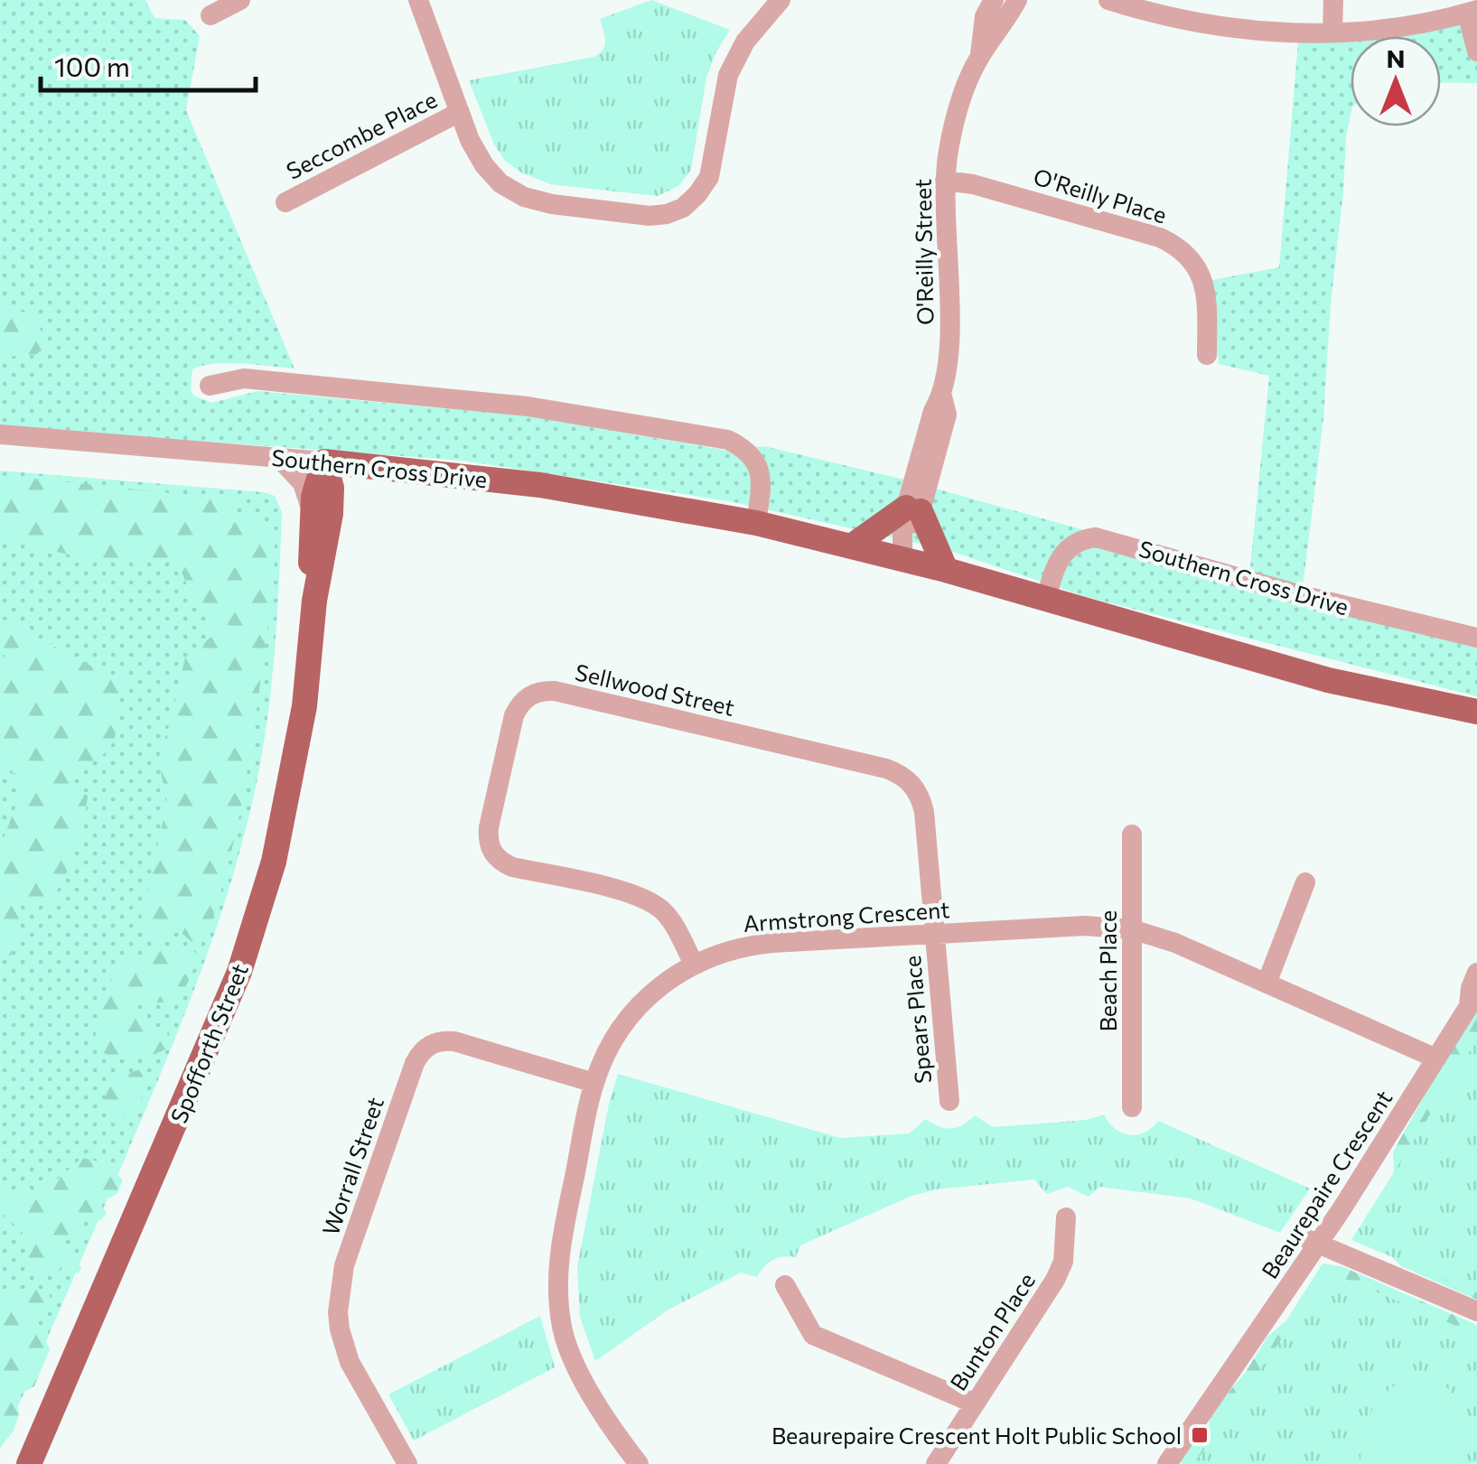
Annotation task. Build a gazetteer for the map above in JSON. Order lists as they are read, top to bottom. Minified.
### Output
{"streets":{"main road":["Southern Cross Drive","Spofforth Street"],"street":["Seccombe Place","O'Reilly Place","O'Reilly Street","Sellwood Street","Armstrong Crescent","Beach Place","Spears Place","Worrall Street","Beaurepaire Crescent","Bunton Place"]},"crossings":[["O'Reilly Place","O'Reilly Street"],["O'Reilly Street","Southern Cross Drive"],["Southern Cross Drive","Spofforth Street"],["Sellwood Street","Armstrong Crescent"],["Sellwood Street","Spears Place"],["Armstrong Crescent","Beach Place"],["Armstrong Crescent","Spears Place"],["Armstrong Crescent","Worrall Street"],["Armstrong Crescent","Beaurepaire Crescent"]],"places":{"transit":["Beaurepaire Crescent Holt Public School"]},"scale_bar":"100 m","north":"top"}
